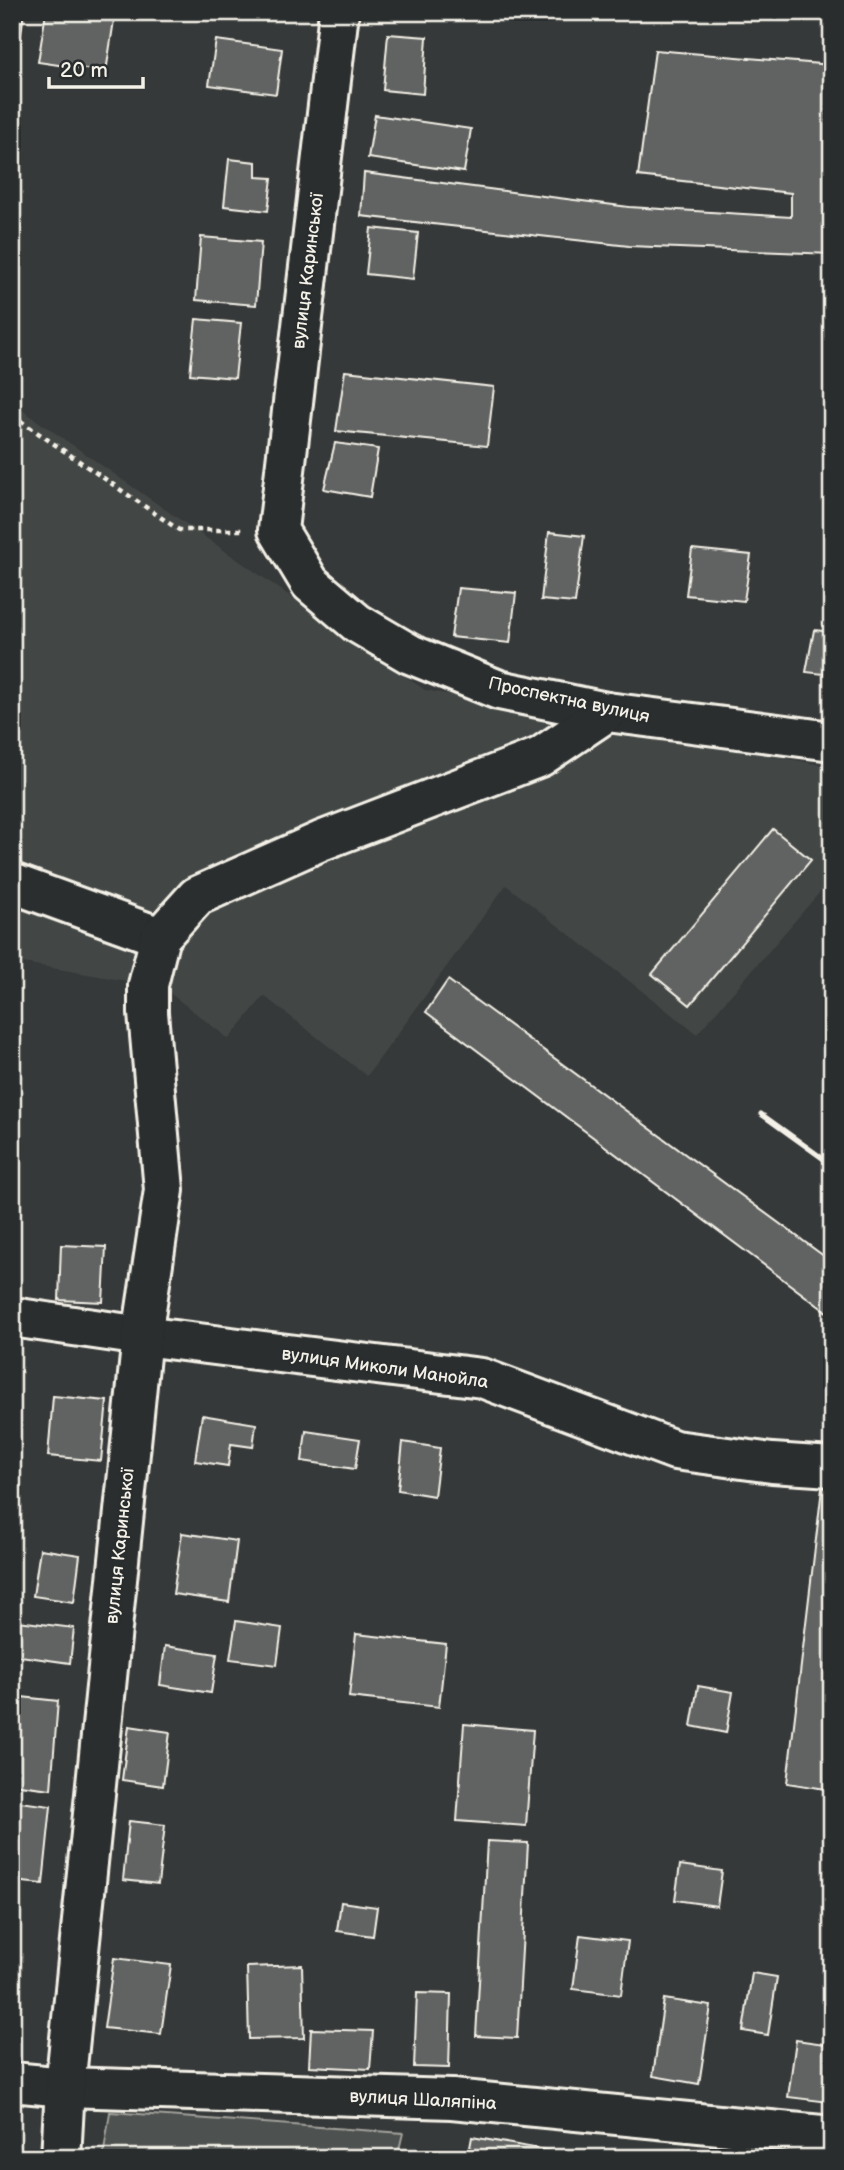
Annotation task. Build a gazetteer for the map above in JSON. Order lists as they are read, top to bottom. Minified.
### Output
{"streets":{"street":["вулиця Каринської","Проспектна вулиця","вулиця Миколи Манойла","вулиця Шаляпіна"]},"crossings":[["вулиця Каринської","Проспектна вулиця"],["вулиця Каринської","вулиця Миколи Манойла"],["вулиця Каринської","вулиця Шаляпіна"]],"scale_bar":"20 m"}
